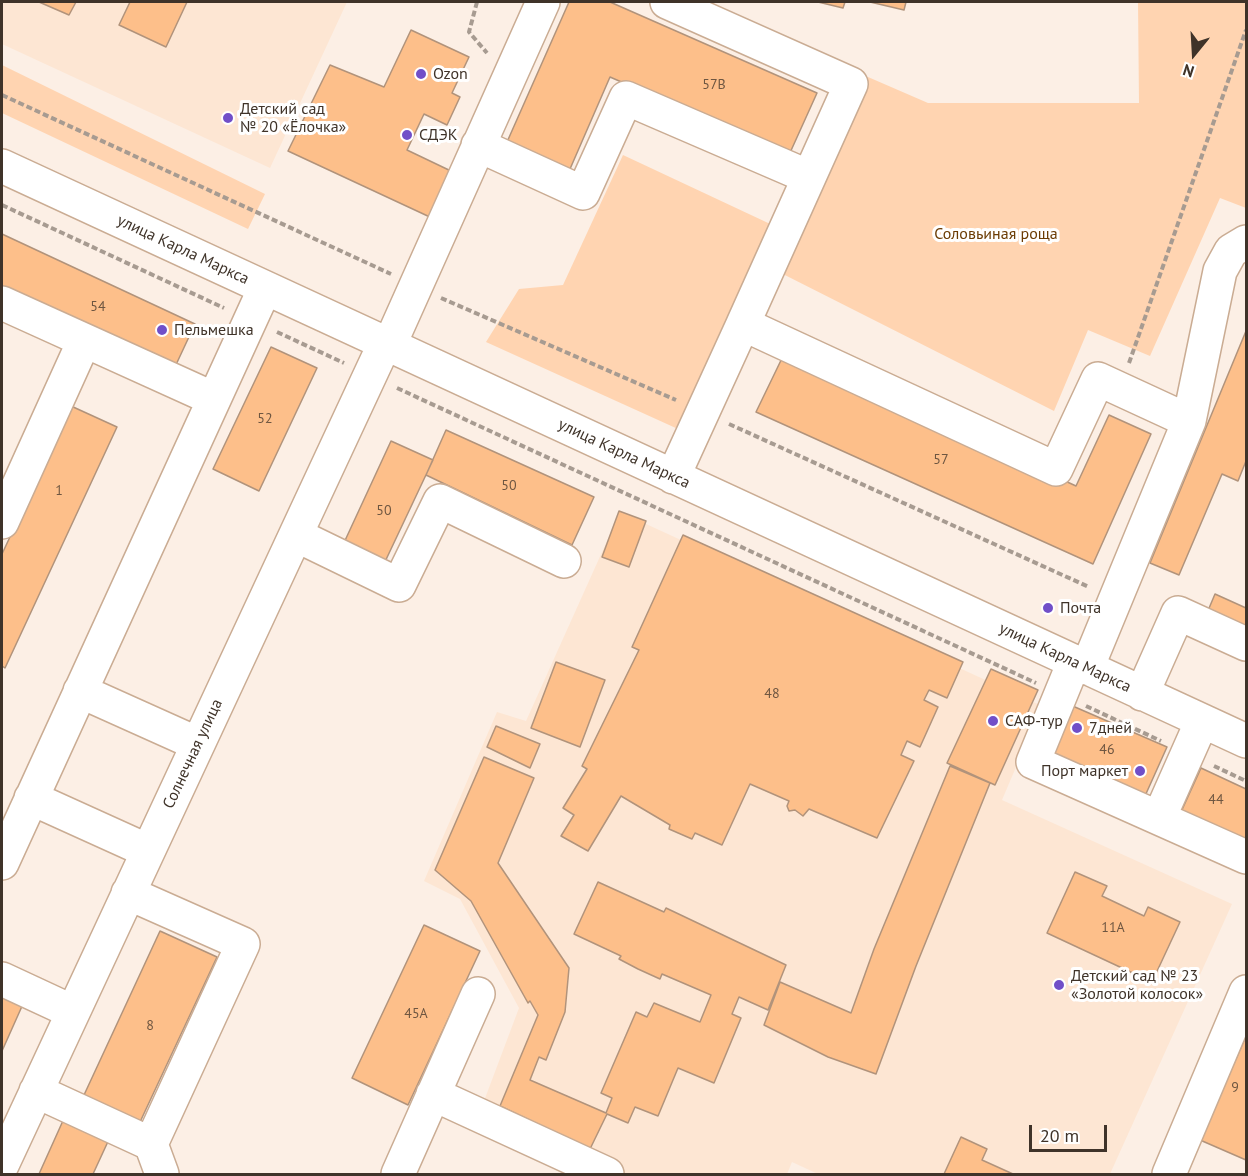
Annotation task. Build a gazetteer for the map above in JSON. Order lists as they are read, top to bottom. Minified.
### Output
{"streets":{"street":["улица Карла Маркса","Солнечная улица"]},"crossings":[["улица Карла Маркса","Солнечная улица"]],"parks":["Соловьиная роща"],"places":["Ozon","Детский сад № 20 «Ёлочка»","СДЭК","Пельмешка","Почта","САФ-тур","7дней","Порт маркет","Детский сад № 23 «Золотой колосок»"],"house_numbers":["57В","54","52","57","50","1","50","48","46","44","11А","45А","8","9"],"scale_bar":"20 m","north":"bottom"}
